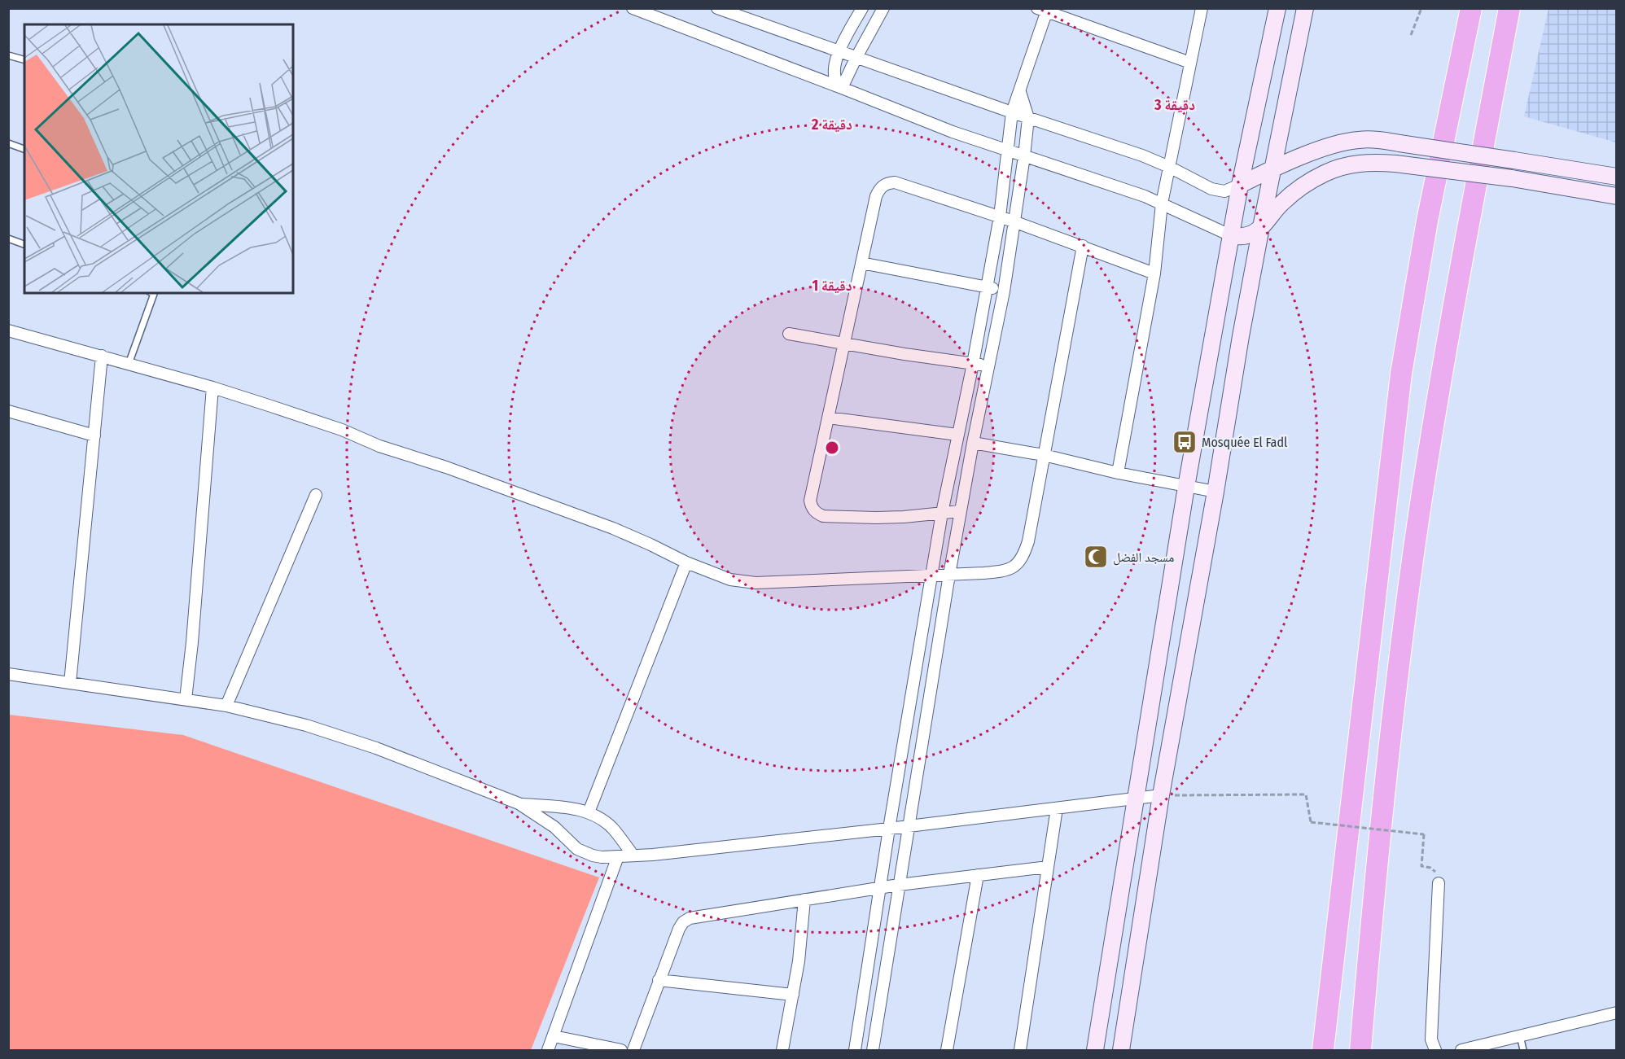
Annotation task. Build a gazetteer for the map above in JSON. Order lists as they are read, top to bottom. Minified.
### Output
{"places":{"bus stop":["Mosquée El Fadl"],"mosque":["مسجد الفضل"]},"rings":["3 دقيقة","2 دقيقة","1 دقيقة"]}
